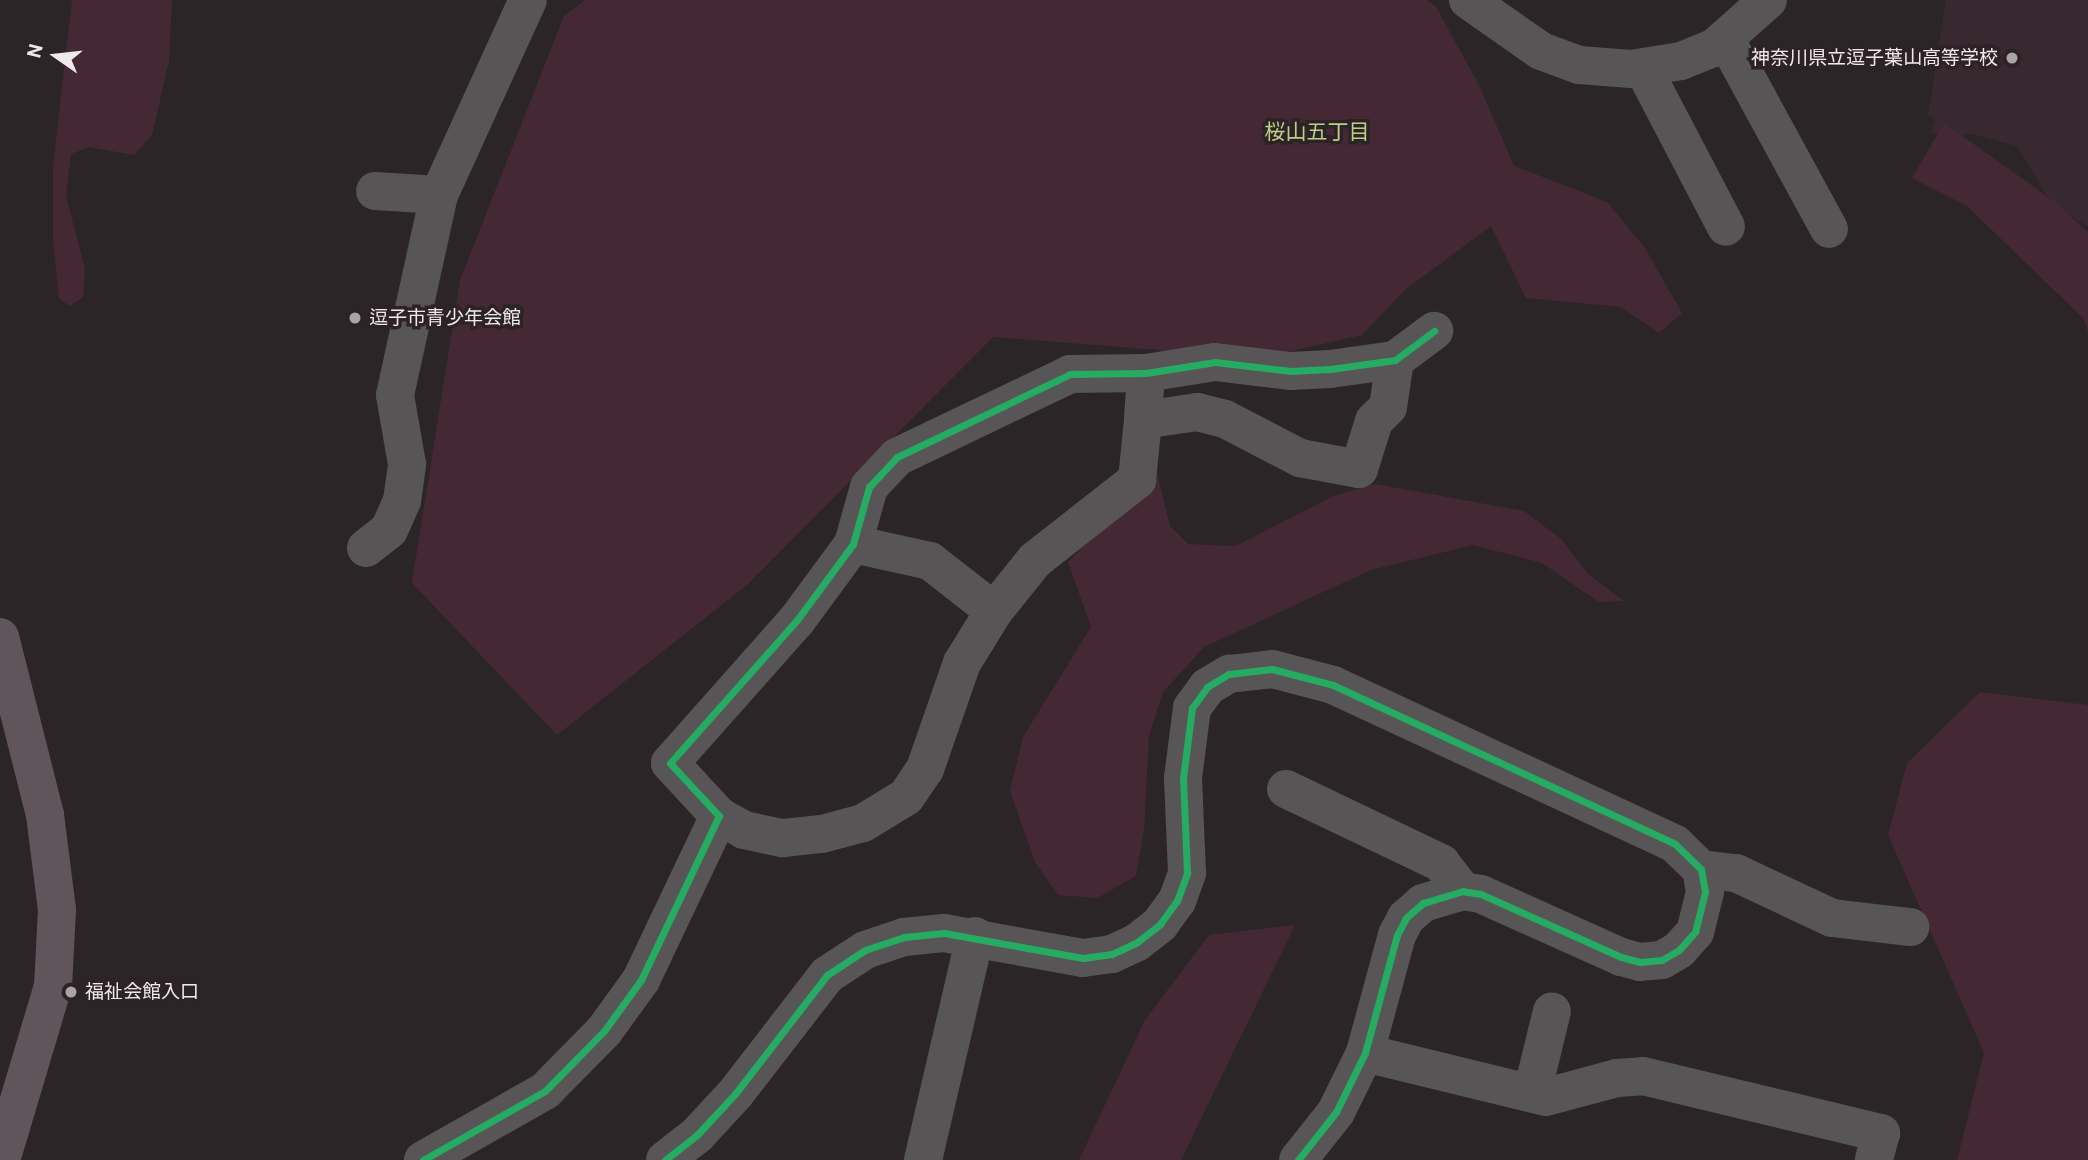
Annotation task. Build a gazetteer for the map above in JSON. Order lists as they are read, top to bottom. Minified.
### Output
{"districts":["桜山五丁目"],"places":["神奈川県立逗子葉山高等学校","逗子市青少年会館","福祉会館入口"],"north":"left"}
